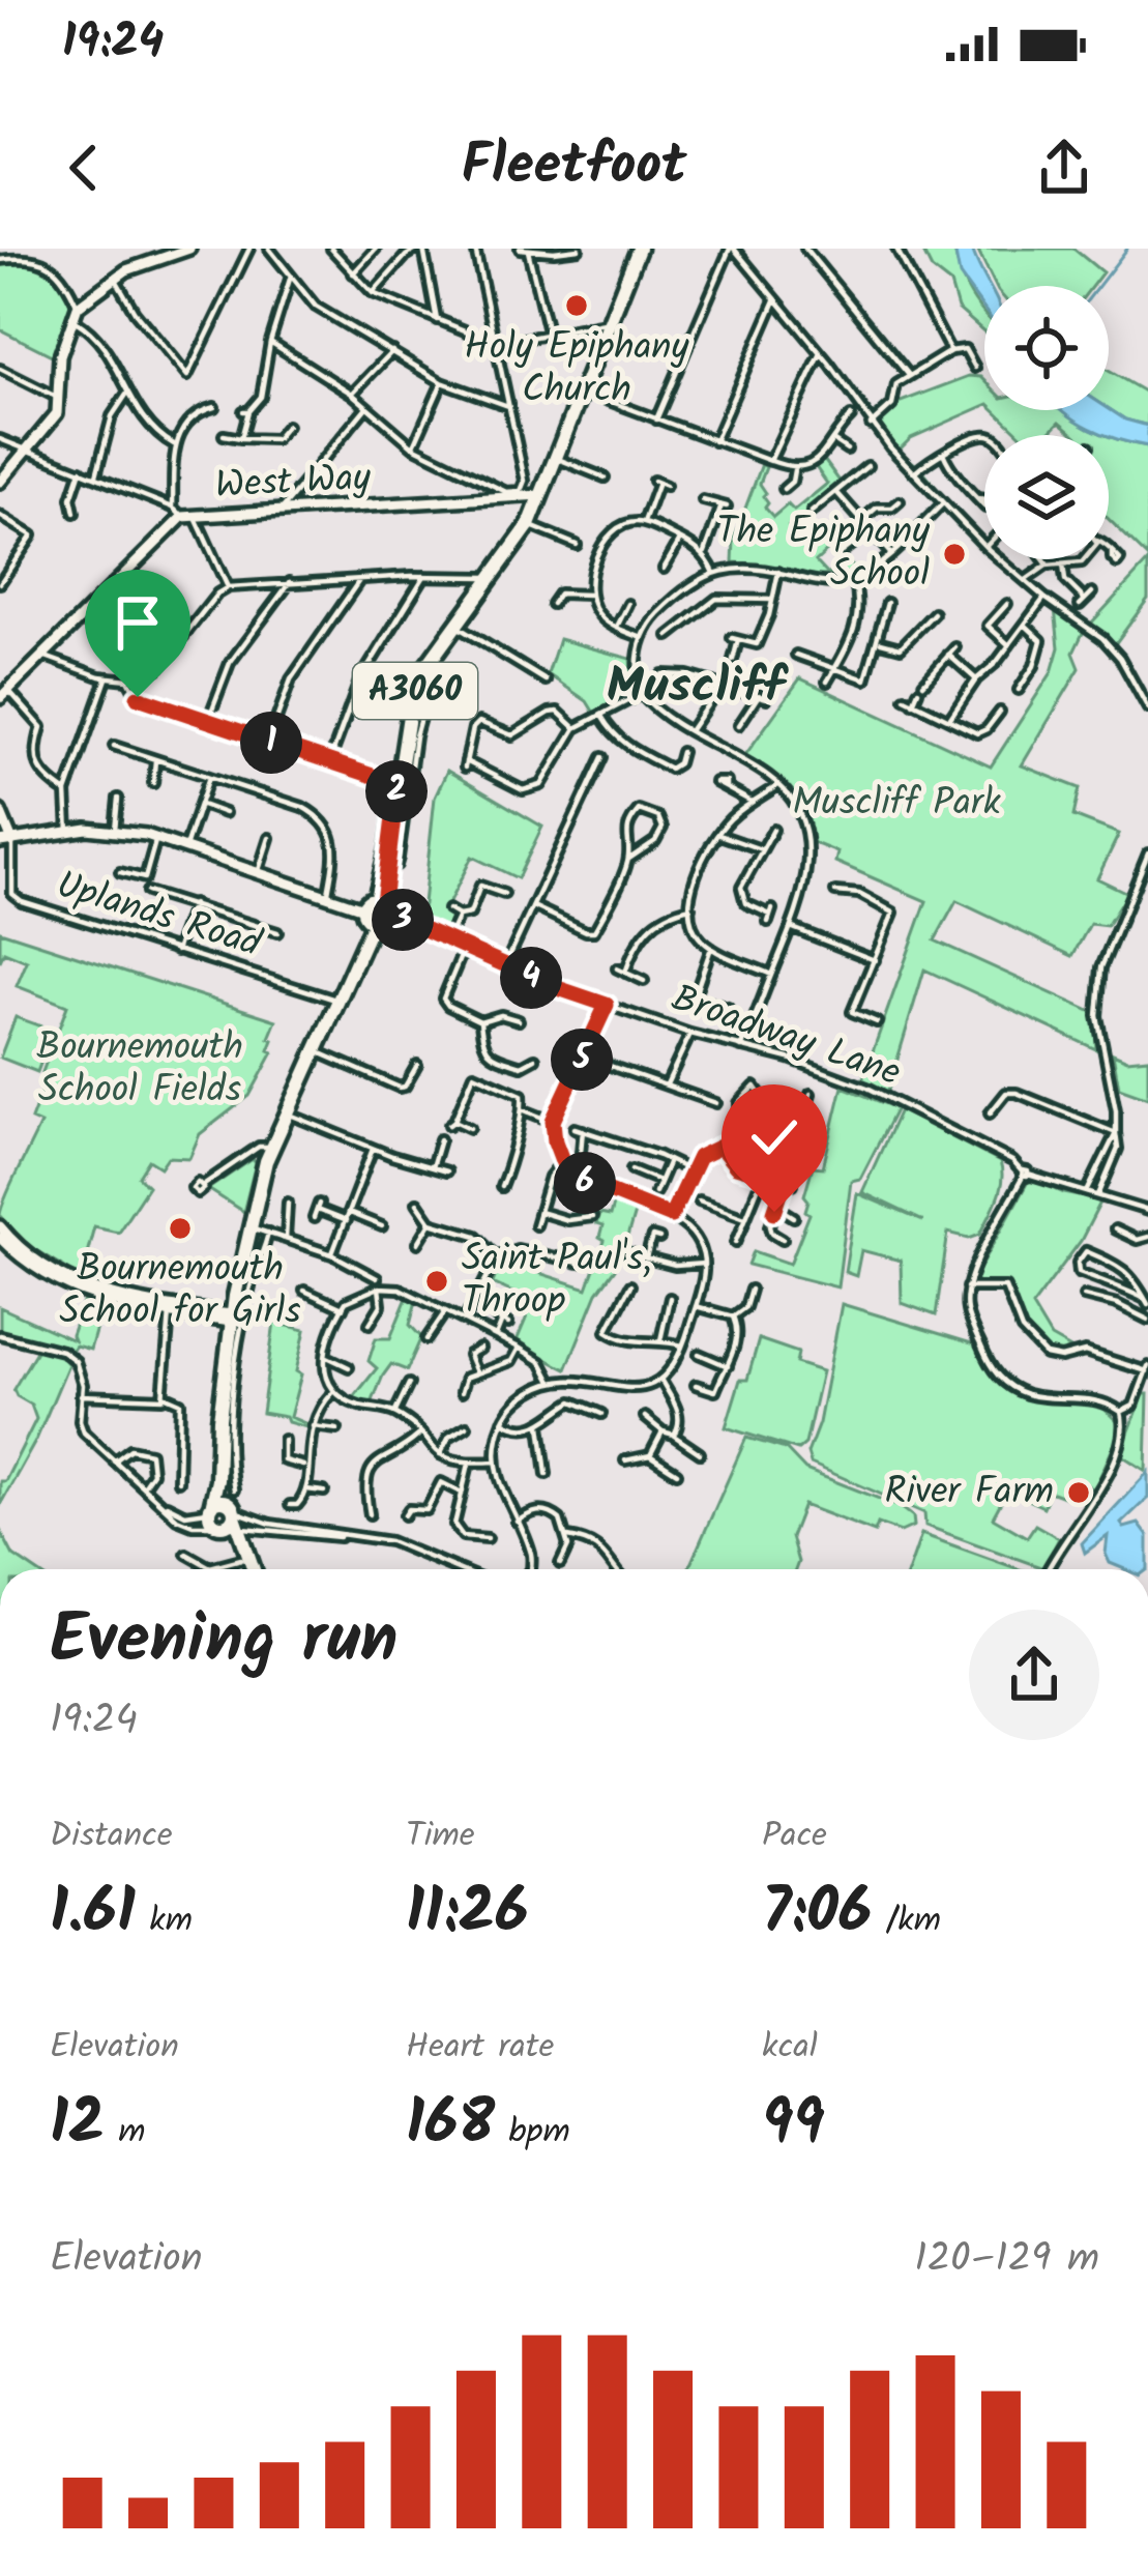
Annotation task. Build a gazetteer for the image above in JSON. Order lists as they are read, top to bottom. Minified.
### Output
{"streets":{"main road":["A3060"],"street":["West Way","Uplands Road","Broadway Lane"]},"crossings":[["West Way","A3060"],["A3060","Broadway Lane"]],"districts":["Muscliff"],"parks":["Muscliff Park","Bournemouth School Fields"],"places":["Holy Epiphany Church","The Epiphany School","Bournemouth School for Girls","Saint Paul's, Throop","River Farm"],"page":{"status":"19:24","header":"Fleetfoot","pins":["1","2","3","4","5","6"],"heading":["Evening run","19:24"],"stats":[["Distance","1.61 km"],["Time","11:26"],["Pace","7:06 /km"],["Elevation","12 m"],["Heart rate","168 bpm"],["kcal","99"]],"chart":["Elevation","120–129 m"]}}
